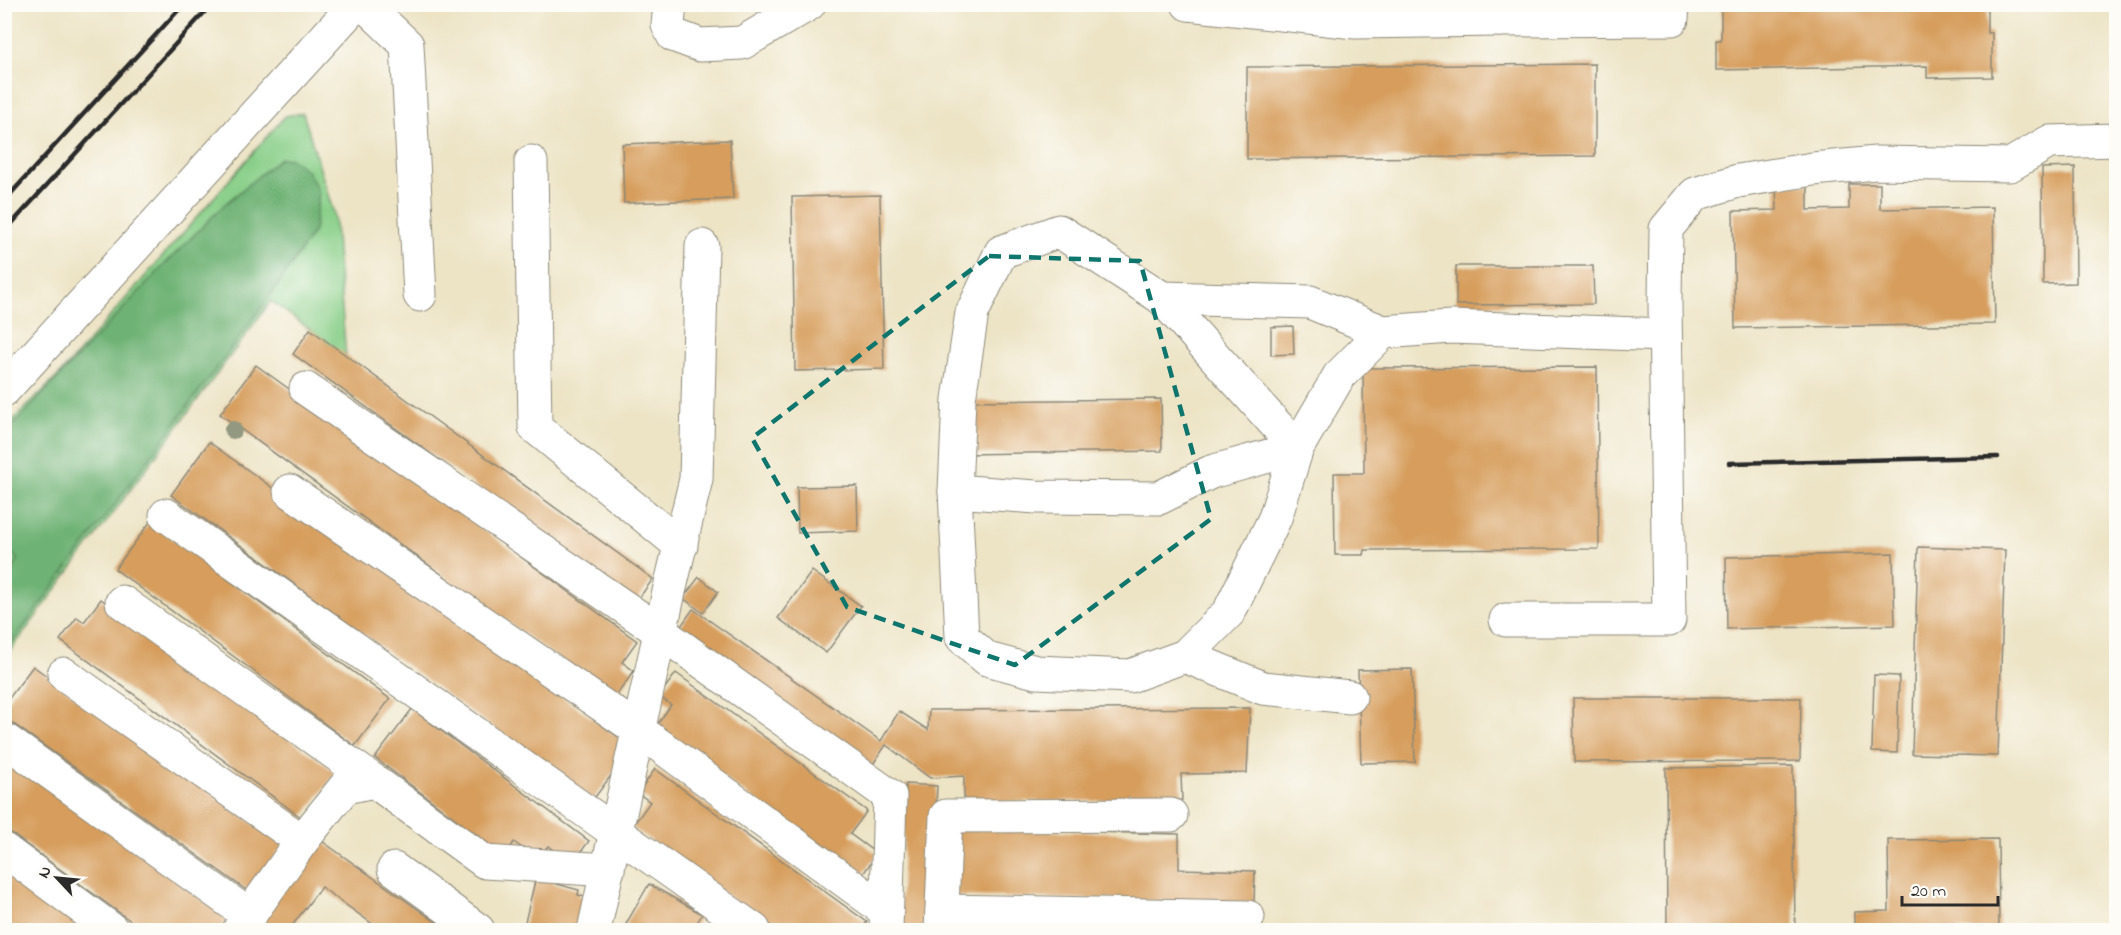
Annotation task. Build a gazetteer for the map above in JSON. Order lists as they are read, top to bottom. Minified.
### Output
{"scale_bar":"20 m","north":"top left"}
